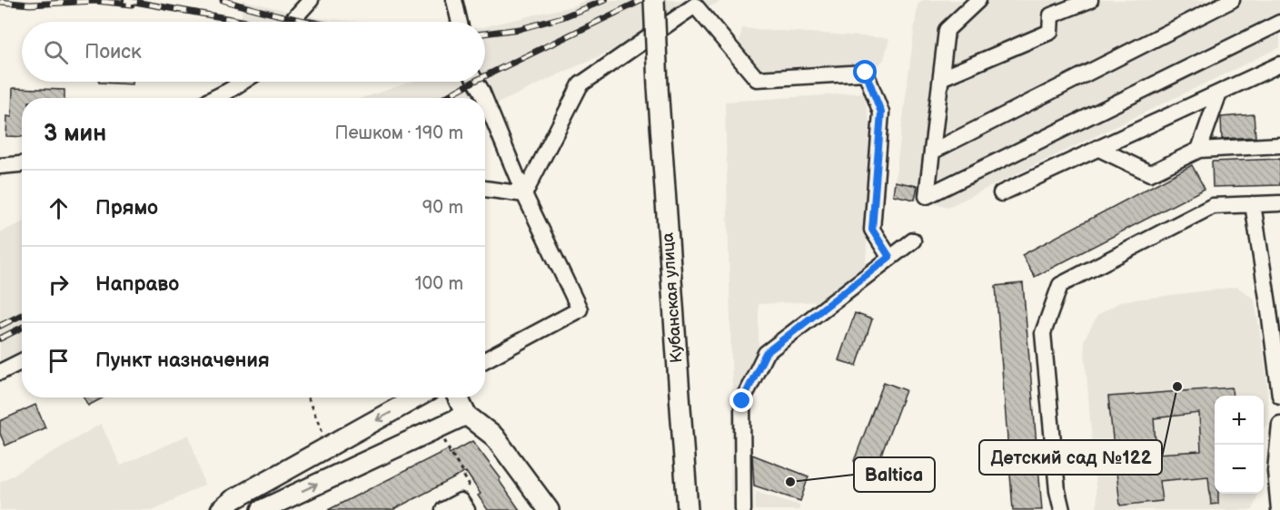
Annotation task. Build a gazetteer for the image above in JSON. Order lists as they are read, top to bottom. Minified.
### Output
{"streets":{"main road":["Кубанская улица"]},"places":["Детский сад №122","Baltica"],"page":{"search":"Поиск","heading":["3 мин","Пешком · 190 m"],"list":[["Прямо","90 m"],["Направо","100 m"],"Пункт назначения"],"map_buttons":["+","−"]}}
